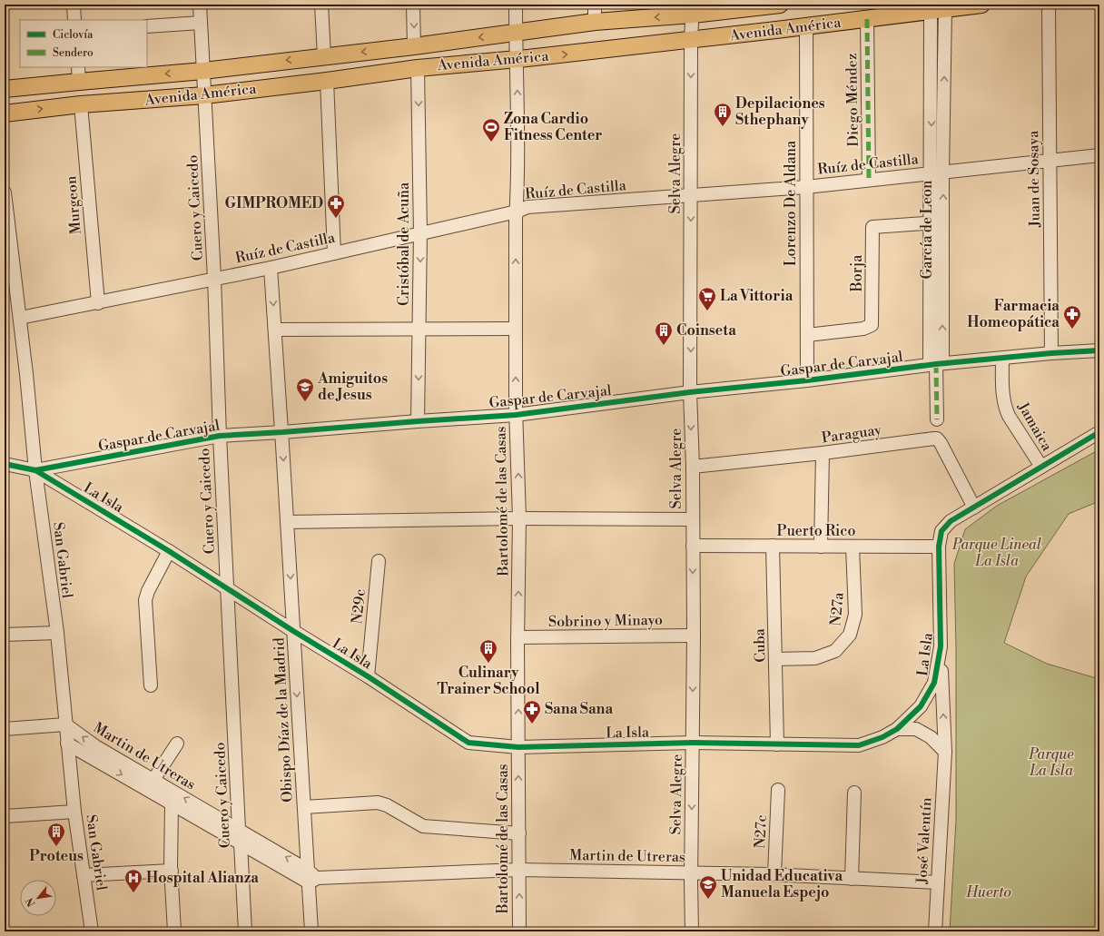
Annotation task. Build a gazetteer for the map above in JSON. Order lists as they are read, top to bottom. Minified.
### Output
{"streets":{"main road":["Avenida América"],"street":["Diego Méndez","Ruíz de Castilla","Selva Alegre","Juan de Sosaya","Lorenzo De Aldana","Murgeon","Cuero y Caicedo","García de Leon","Cristóbal de Acuña","Borja","Gaspar de Carvajal","Jamaica","Paraguay","La Isla","Bartolomé de las Casas","Puerto Rico","San Gabriel","N29c","N27a","Sobrino y Minayo","Cuba","Obispo Díaz de la Madrid","Martin de Utreras","N27c","José Valentín"]},"crossings":[["Avenida América","Diego Méndez"],["Avenida América","Selva Alegre"],["Avenida América","Lorenzo De Aldana"],["Avenida América","Murgeon"],["Avenida América","Cuero y Caicedo"],["Avenida América","García de Leon"],["Avenida América","Cristóbal de Acuña"],["Avenida América","Bartolomé de las Casas"],["Diego Méndez","Ruíz de Castilla"],["Ruíz de Castilla","Selva Alegre"],["Ruíz de Castilla","Juan de Sosaya"],["Ruíz de Castilla","Lorenzo De Aldana"],["Ruíz de Castilla","Murgeon"],["Ruíz de Castilla","Cuero y Caicedo"],["Ruíz de Castilla","García de Leon"],["Ruíz de Castilla","Cristóbal de Acuña"],["Ruíz de Castilla","Bartolomé de las Casas"],["Ruíz de Castilla","San Gabriel"],["Ruíz de Castilla","Obispo Díaz de la Madrid"],["Selva Alegre","Gaspar de Carvajal"],["Selva Alegre","Paraguay"],["Selva Alegre","La Isla"],["Selva Alegre","Puerto Rico"],["Selva Alegre","Sobrino y Minayo"],["Selva Alegre","Martin de Utreras"],["Juan de Sosaya","Gaspar de Carvajal"],["Lorenzo De Aldana","Borja"],["Lorenzo De Aldana","Gaspar de Carvajal"],["Cuero y Caicedo","Gaspar de Carvajal"],["Cuero y Caicedo","La Isla"],["Cuero y Caicedo","Martin de Utreras"],["García de Leon","Borja"],["García de Leon","Gaspar de Carvajal"],["Cristóbal de Acuña","Gaspar de Carvajal"],["Gaspar de Carvajal","Jamaica"],["Gaspar de Carvajal","La Isla"],["Gaspar de Carvajal","Bartolomé de las Casas"],["Gaspar de Carvajal","San Gabriel"],["Gaspar de Carvajal","Obispo Díaz de la Madrid"],["Jamaica","La Isla"],["Paraguay","La Isla"],["La Isla","Bartolomé de las Casas"],["La Isla","Puerto Rico"],["La Isla","San Gabriel"],["La Isla","N29c"],["La Isla","Cuba"],["La Isla","Obispo Díaz de la Madrid"],["La Isla","José Valentín"],["Bartolomé de las Casas","Sobrino y Minayo"],["Bartolomé de las Casas","Martin de Utreras"],["Puerto Rico","N27a"],["Puerto Rico","Cuba"],["San Gabriel","Martin de Utreras"],["N27a","Cuba"],["Obispo Díaz de la Madrid","Martin de Utreras"],["Martin de Utreras","N27c"],["Martin de Utreras","José Valentín"]],"one_way":["Selva Alegre","Bartolomé de las Casas","Obispo Díaz de la Madrid","José Valentín"],"parks":["Parque Lineal La Isla","Parque La Isla","Huerto"],"places":{"building":["Depilaciones Sthephany","Coinseta","Culinary Trainer School","Proteus"],"sports":["Zona Cardio Fitness Center"],"pharmacy":["GIMPROMED","Farmacia Homeopática","Sana Sana"],"supermarket":["La Vittoria"],"school or university":["Amiguitos de Jesus","Unidad Educativa Manuela Espejo"],"hospital":["Hospital Alianza"]},"legend":["Ciclovía","Sendero"],"north":"bottom left"}
